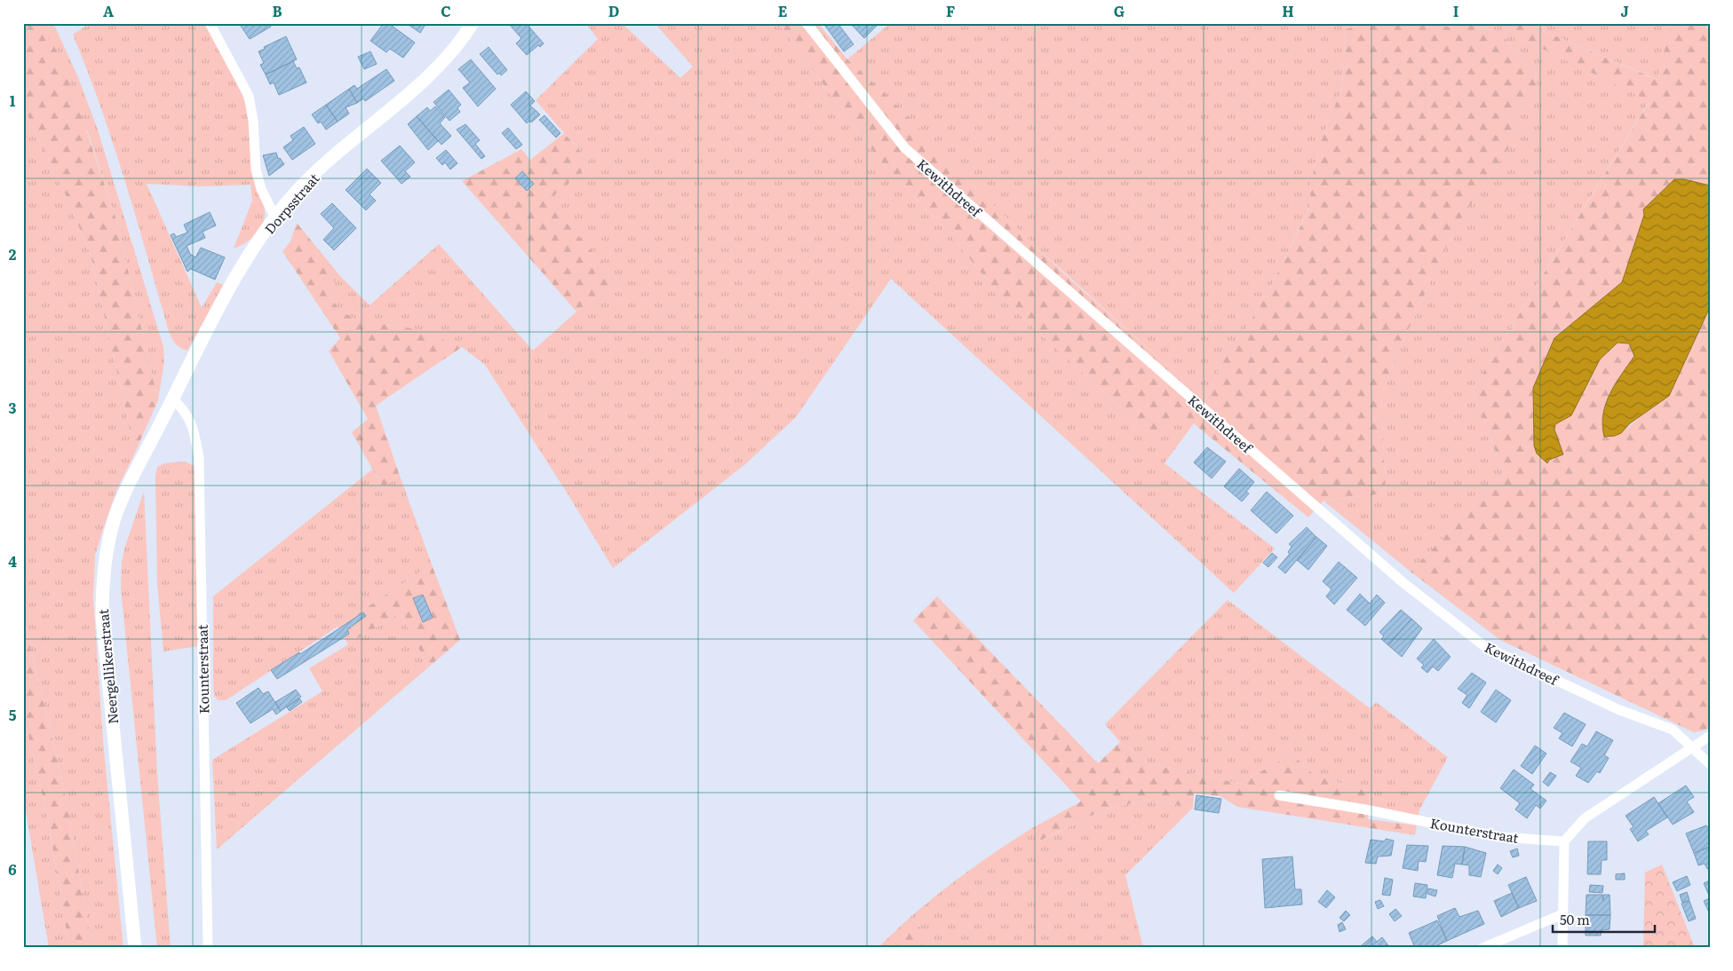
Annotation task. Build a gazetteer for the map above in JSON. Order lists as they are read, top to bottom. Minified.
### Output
{"streets":{"street":["Kewithdreef","Dorpsstraat","Neergellikerstraat","Kounterstraat"]},"crossings":[["Dorpsstraat","Neergellikerstraat"],["Dorpsstraat","Kounterstraat"],["Neergellikerstraat","Kounterstraat"]],"scale_bar":"50 m","grid":{"columns":["A","B","C","D","E","F","G","H","I","J"],"rows":["1","2","3","4","5","6"]}}
